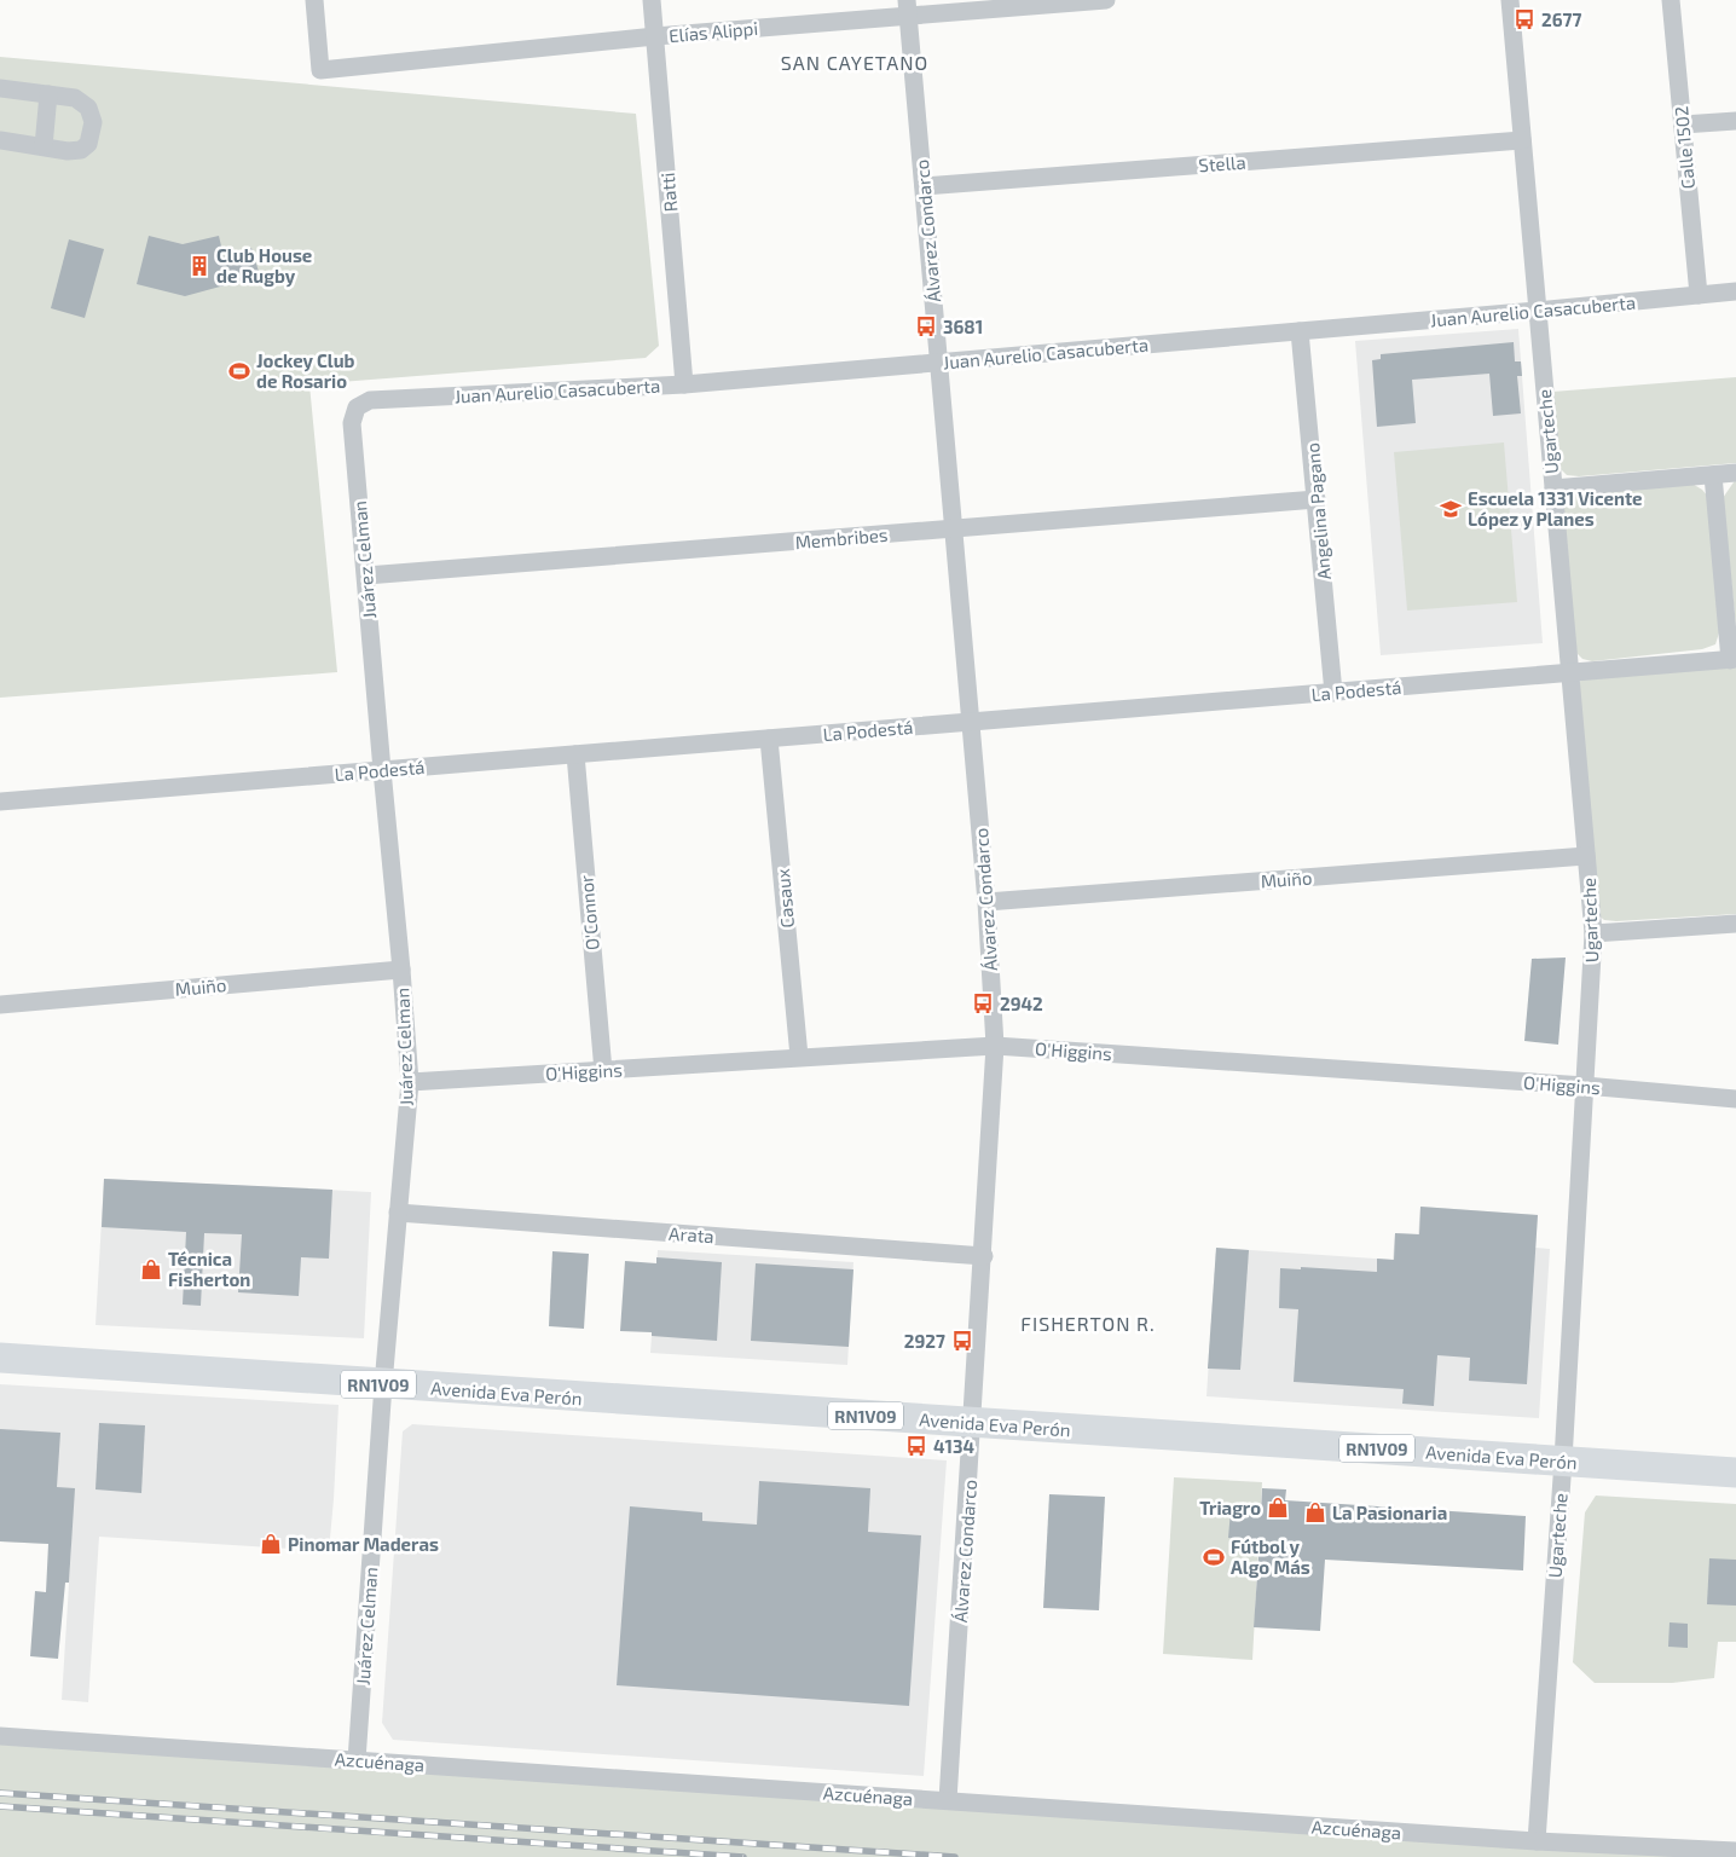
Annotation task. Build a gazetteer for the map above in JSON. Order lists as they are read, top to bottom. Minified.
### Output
{"streets":{"main road":["RN1V09","Avenida Eva Perón"],"street":["Elías Alippi","Calle 1502","Stella","Ratti","Álvarez Condarco","Juan Aurelio Casacuberta","Ugarteche","Angelina Pagano","Membribes","Juárez Celman","La Podestá","Muiño","Casaux","O'Connor","O'Higgins","Arata","Azcuénaga"]},"crossings":[["Elías Alippi","Ratti"],["Elías Alippi","Álvarez Condarco"],["Calle 1502","Juan Aurelio Casacuberta"],["Stella","Álvarez Condarco"],["Stella","Ugarteche"],["Ratti","Juan Aurelio Casacuberta"],["Álvarez Condarco","Juan Aurelio Casacuberta"],["Álvarez Condarco","Membribes"],["Álvarez Condarco","La Podestá"],["Álvarez Condarco","Muiño"],["Álvarez Condarco","O'Higgins"],["Álvarez Condarco","Arata"],["Álvarez Condarco","Avenida Eva Perón"],["Álvarez Condarco","Azcuénaga"],["Juan Aurelio Casacuberta","Ugarteche"],["Juan Aurelio Casacuberta","Angelina Pagano"],["Juan Aurelio Casacuberta","Juárez Celman"],["Ugarteche","La Podestá"],["Ugarteche","Muiño"],["Ugarteche","O'Higgins"],["Ugarteche","Avenida Eva Perón"],["Ugarteche","Azcuénaga"],["Angelina Pagano","Membribes"],["Angelina Pagano","La Podestá"],["Membribes","Juárez Celman"],["Juárez Celman","La Podestá"],["Juárez Celman","Muiño"],["Juárez Celman","O'Higgins"],["Juárez Celman","Arata"],["Juárez Celman","Avenida Eva Perón"],["Juárez Celman","Azcuénaga"],["La Podestá","Casaux"],["La Podestá","O'Connor"],["Casaux","O'Higgins"],["O'Connor","O'Higgins"]],"districts":["SAN CAYETANO","FISHERTON R."],"places":{"bus stop":["2677","3681","2942","2927","4134"],"building":["Club House de Rugby"],"sports":["Jockey Club de Rosario","Fútbol y Algo Más"],"school or university":["Escuela 1331 Vicente López y Planes"],"shop":["Técnica Fisherton","Triagro","La Pasionaria","Pinomar Maderas"]}}
